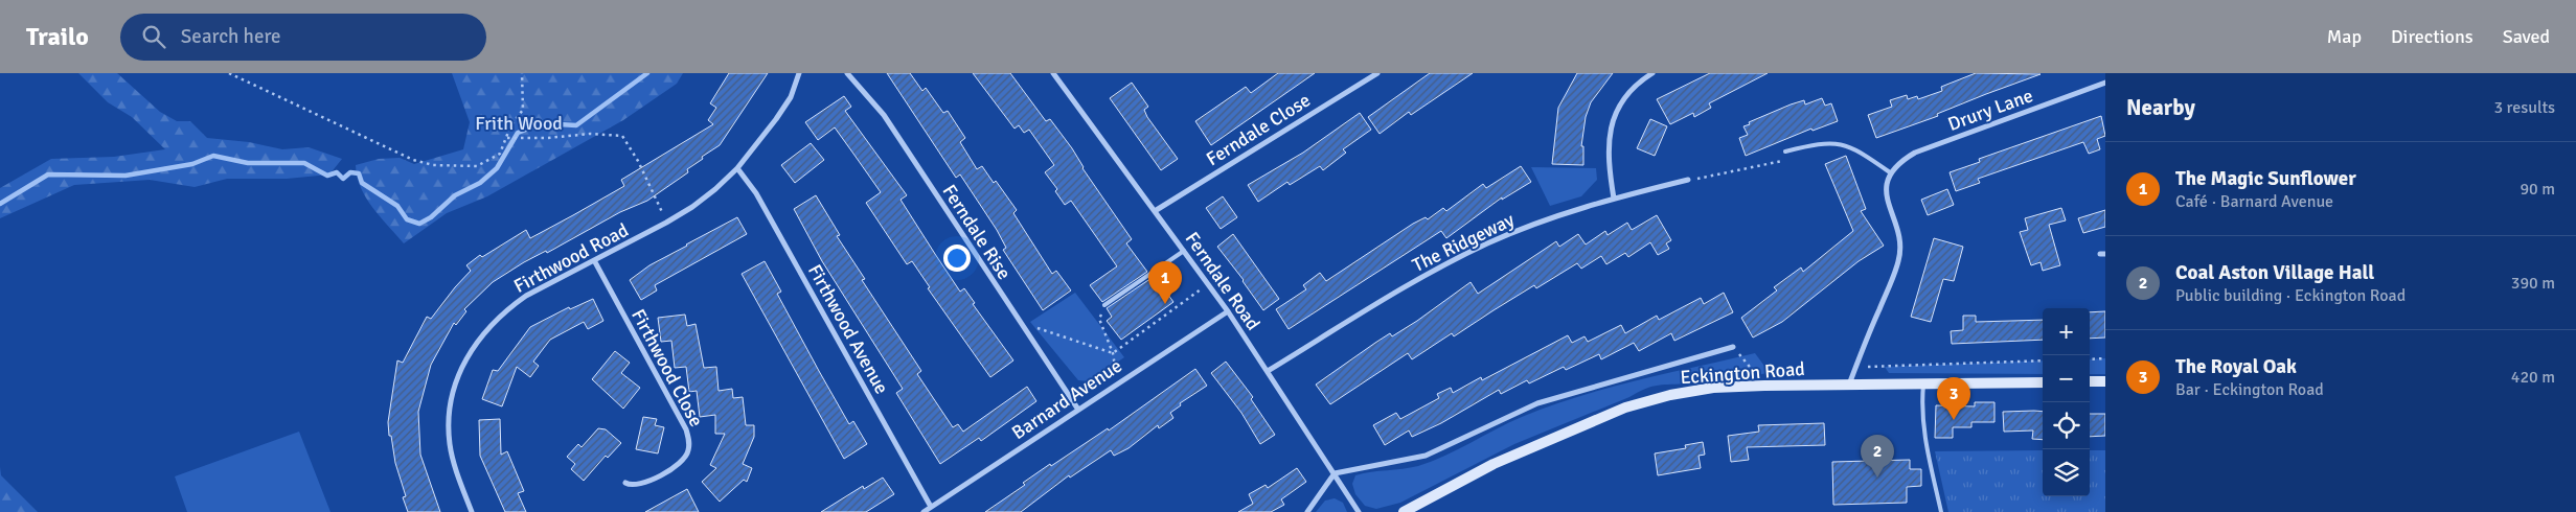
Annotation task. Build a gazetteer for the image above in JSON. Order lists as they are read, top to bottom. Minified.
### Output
{"streets":{"main road":["Eckington Road"],"street":["Drury Lane","Ferndale Close","Ferndale Rise","The Ridgeway","Firthwood Road","Ferndale Road","Firthwood Avenue","Firthwood Close","Barnard Avenue"]},"crossings":[["Ferndale Close","Ferndale Road"],["Ferndale Rise","Barnard Avenue"],["The Ridgeway","Ferndale Road"],["Firthwood Road","Firthwood Avenue"],["Firthwood Road","Firthwood Close"],["Ferndale Road","Eckington Road"],["Ferndale Road","Barnard Avenue"],["Firthwood Avenue","Barnard Avenue"]],"parks":["Frith Wood"],"page":{"header":"Trailo","search":"Search here","nav":["Map","Directions","Saved"],"heading":["Nearby","3 results"],"list":[{"mark":"1","name":"The Magic Sunflower","note":"Café · Barnard Avenue","value":"90 m"},{"mark":"2","name":"Coal Aston Village Hall","note":"Public building · Eckington Road","value":"390 m"},{"mark":"3","name":"The Royal Oak","note":"Bar · Eckington Road","value":"420 m"}],"pins":["1","3","2"],"map_buttons":["+","−"]}}
